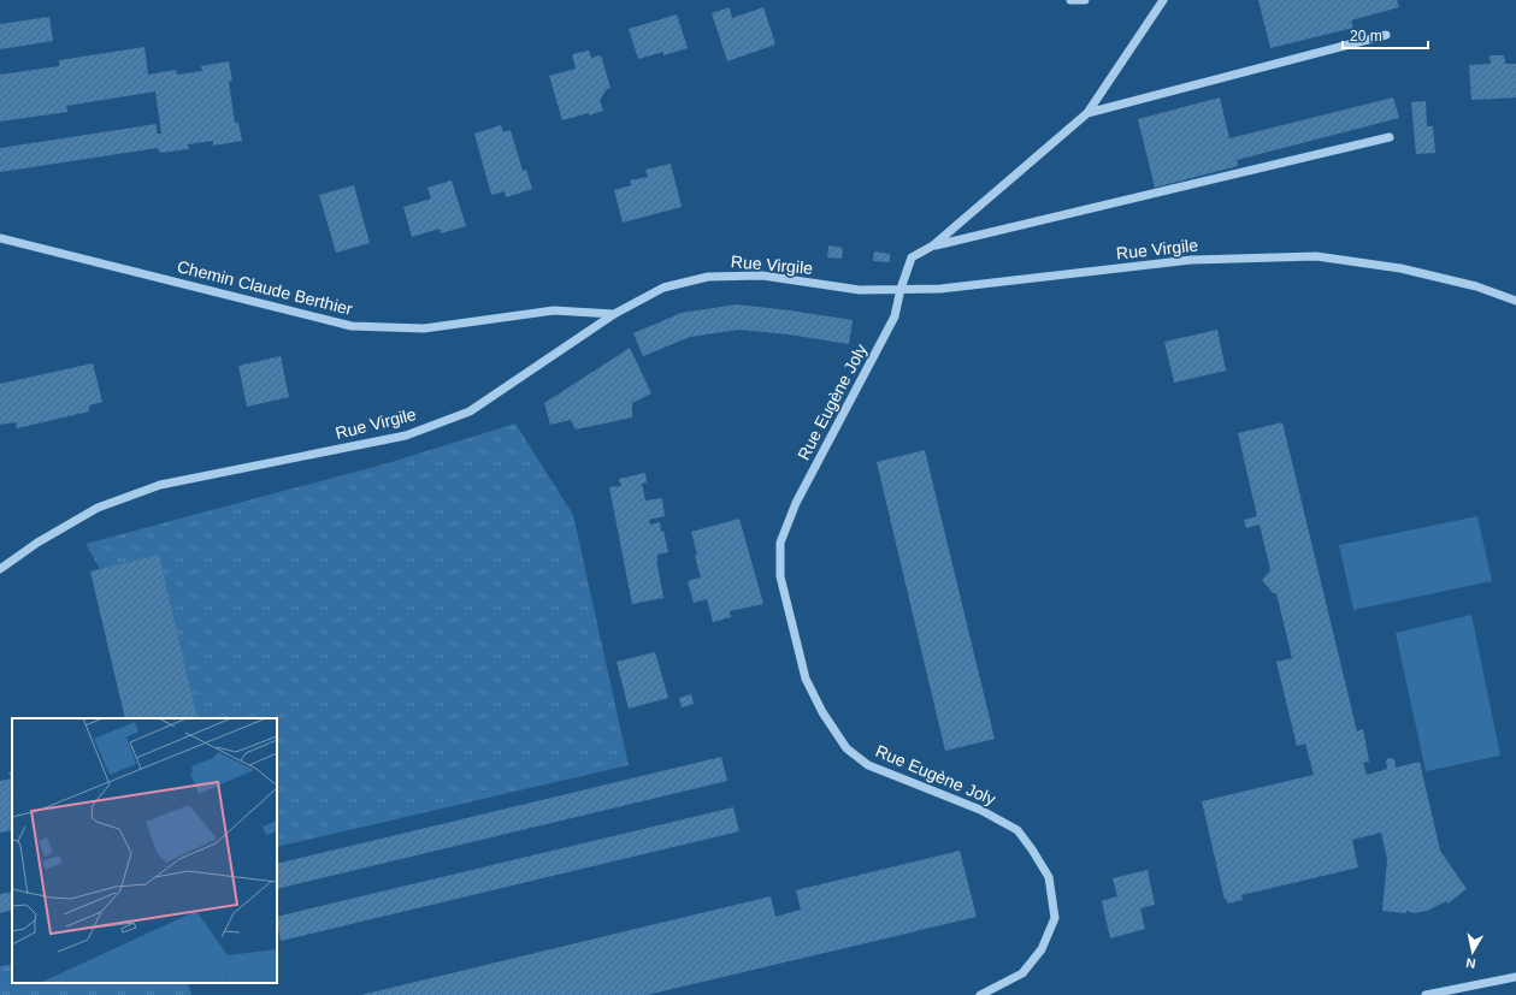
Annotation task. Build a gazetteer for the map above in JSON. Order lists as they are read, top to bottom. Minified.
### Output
{"streets":{"street":["Rue Virgile","Chemin Claude Berthier","Rue Eugène Joly"]},"crossings":[["Rue Virgile","Chemin Claude Berthier"],["Rue Virgile","Rue Eugène Joly"]],"scale_bar":"20 m","north":"bottom"}
